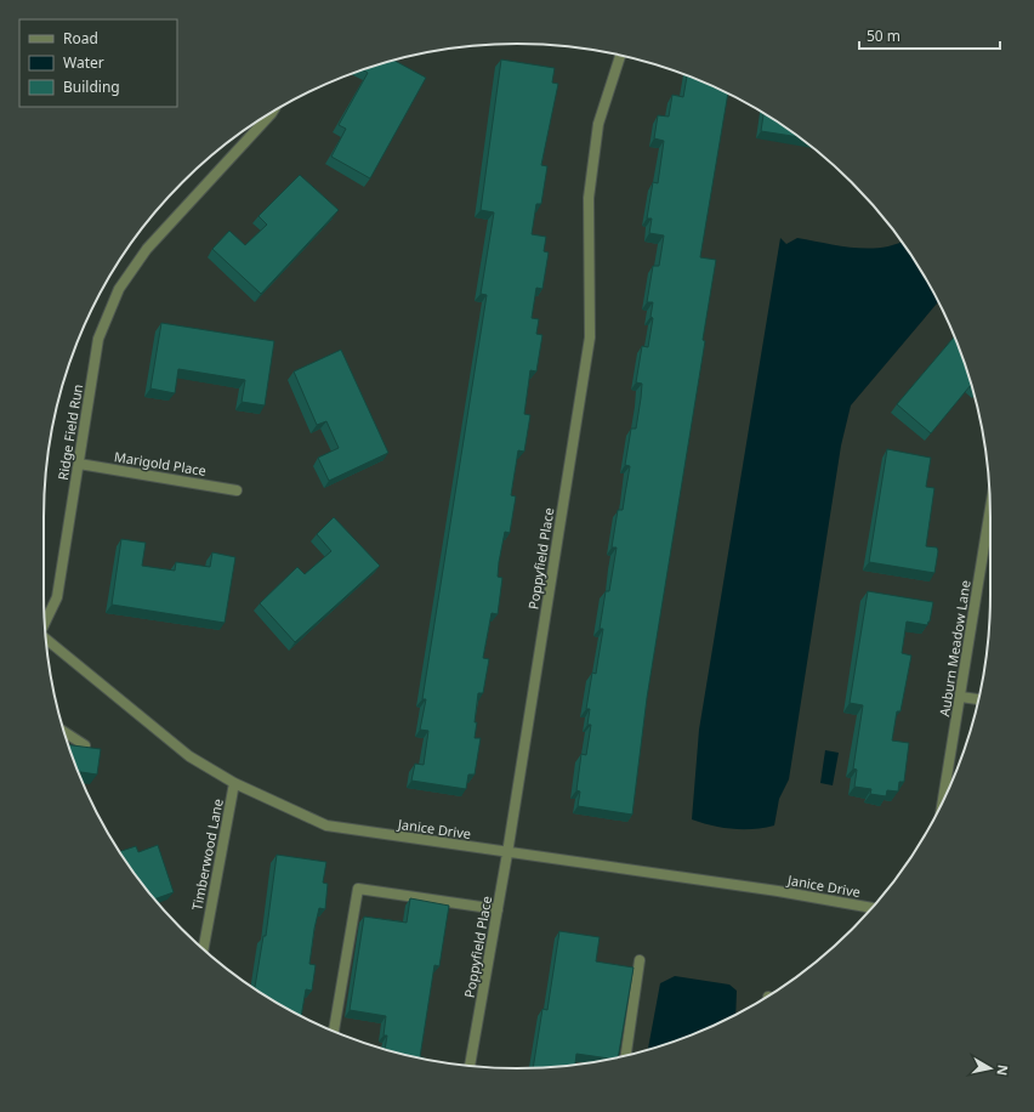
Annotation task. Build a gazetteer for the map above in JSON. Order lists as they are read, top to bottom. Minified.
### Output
{"streets":{"street":["Ridge Field Run","Marigold Place","Poppyfield Place","Auburn Meadow Lane","Janice Drive","Timberwood Lane"]},"crossings":[["Ridge Field Run","Marigold Place"],["Poppyfield Place","Janice Drive"],["Janice Drive","Timberwood Lane"]],"legend":["Road","Water","Building"],"scale_bar":"50 m","north":"right"}
